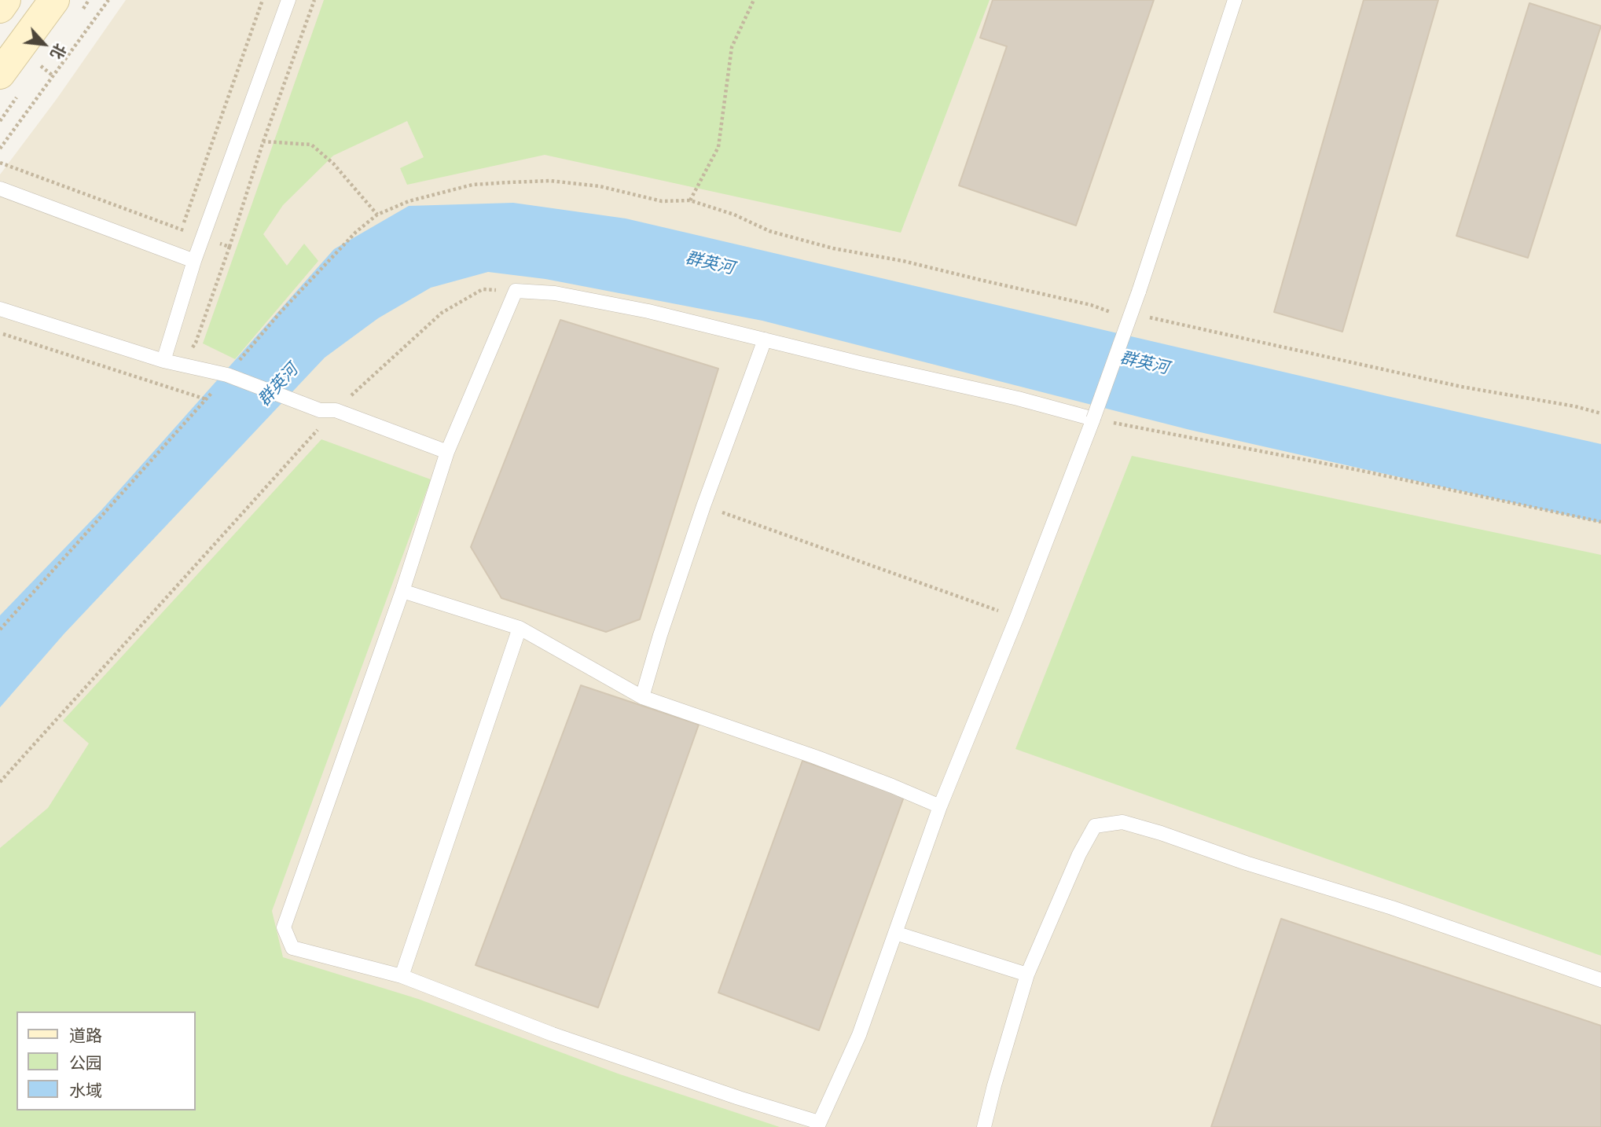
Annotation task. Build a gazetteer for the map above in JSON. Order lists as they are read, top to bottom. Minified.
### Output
{"water":["群英河"],"legend":["道路","公园","水域"],"north":"bottom right"}
